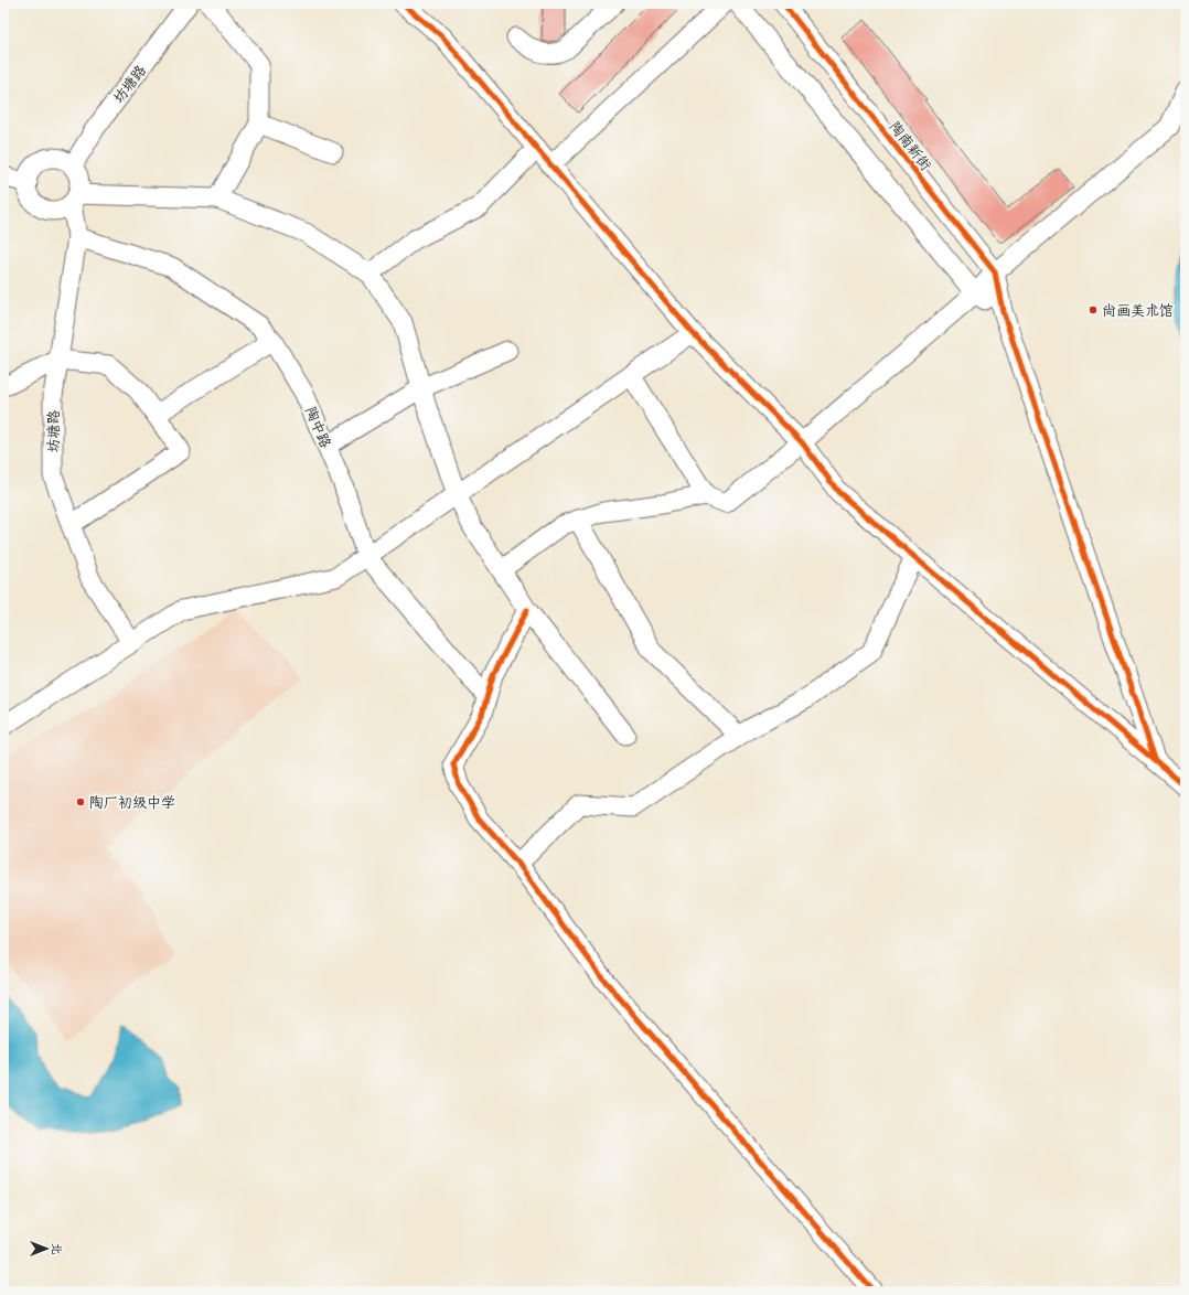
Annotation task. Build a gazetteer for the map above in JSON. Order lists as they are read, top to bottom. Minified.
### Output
{"streets":{"street":["坊塘路","陶南新街","陶中路"]},"crossings":[["坊塘路","陶中路"]],"places":["尚画美术馆","陶厂初级中学"],"north":"right"}
